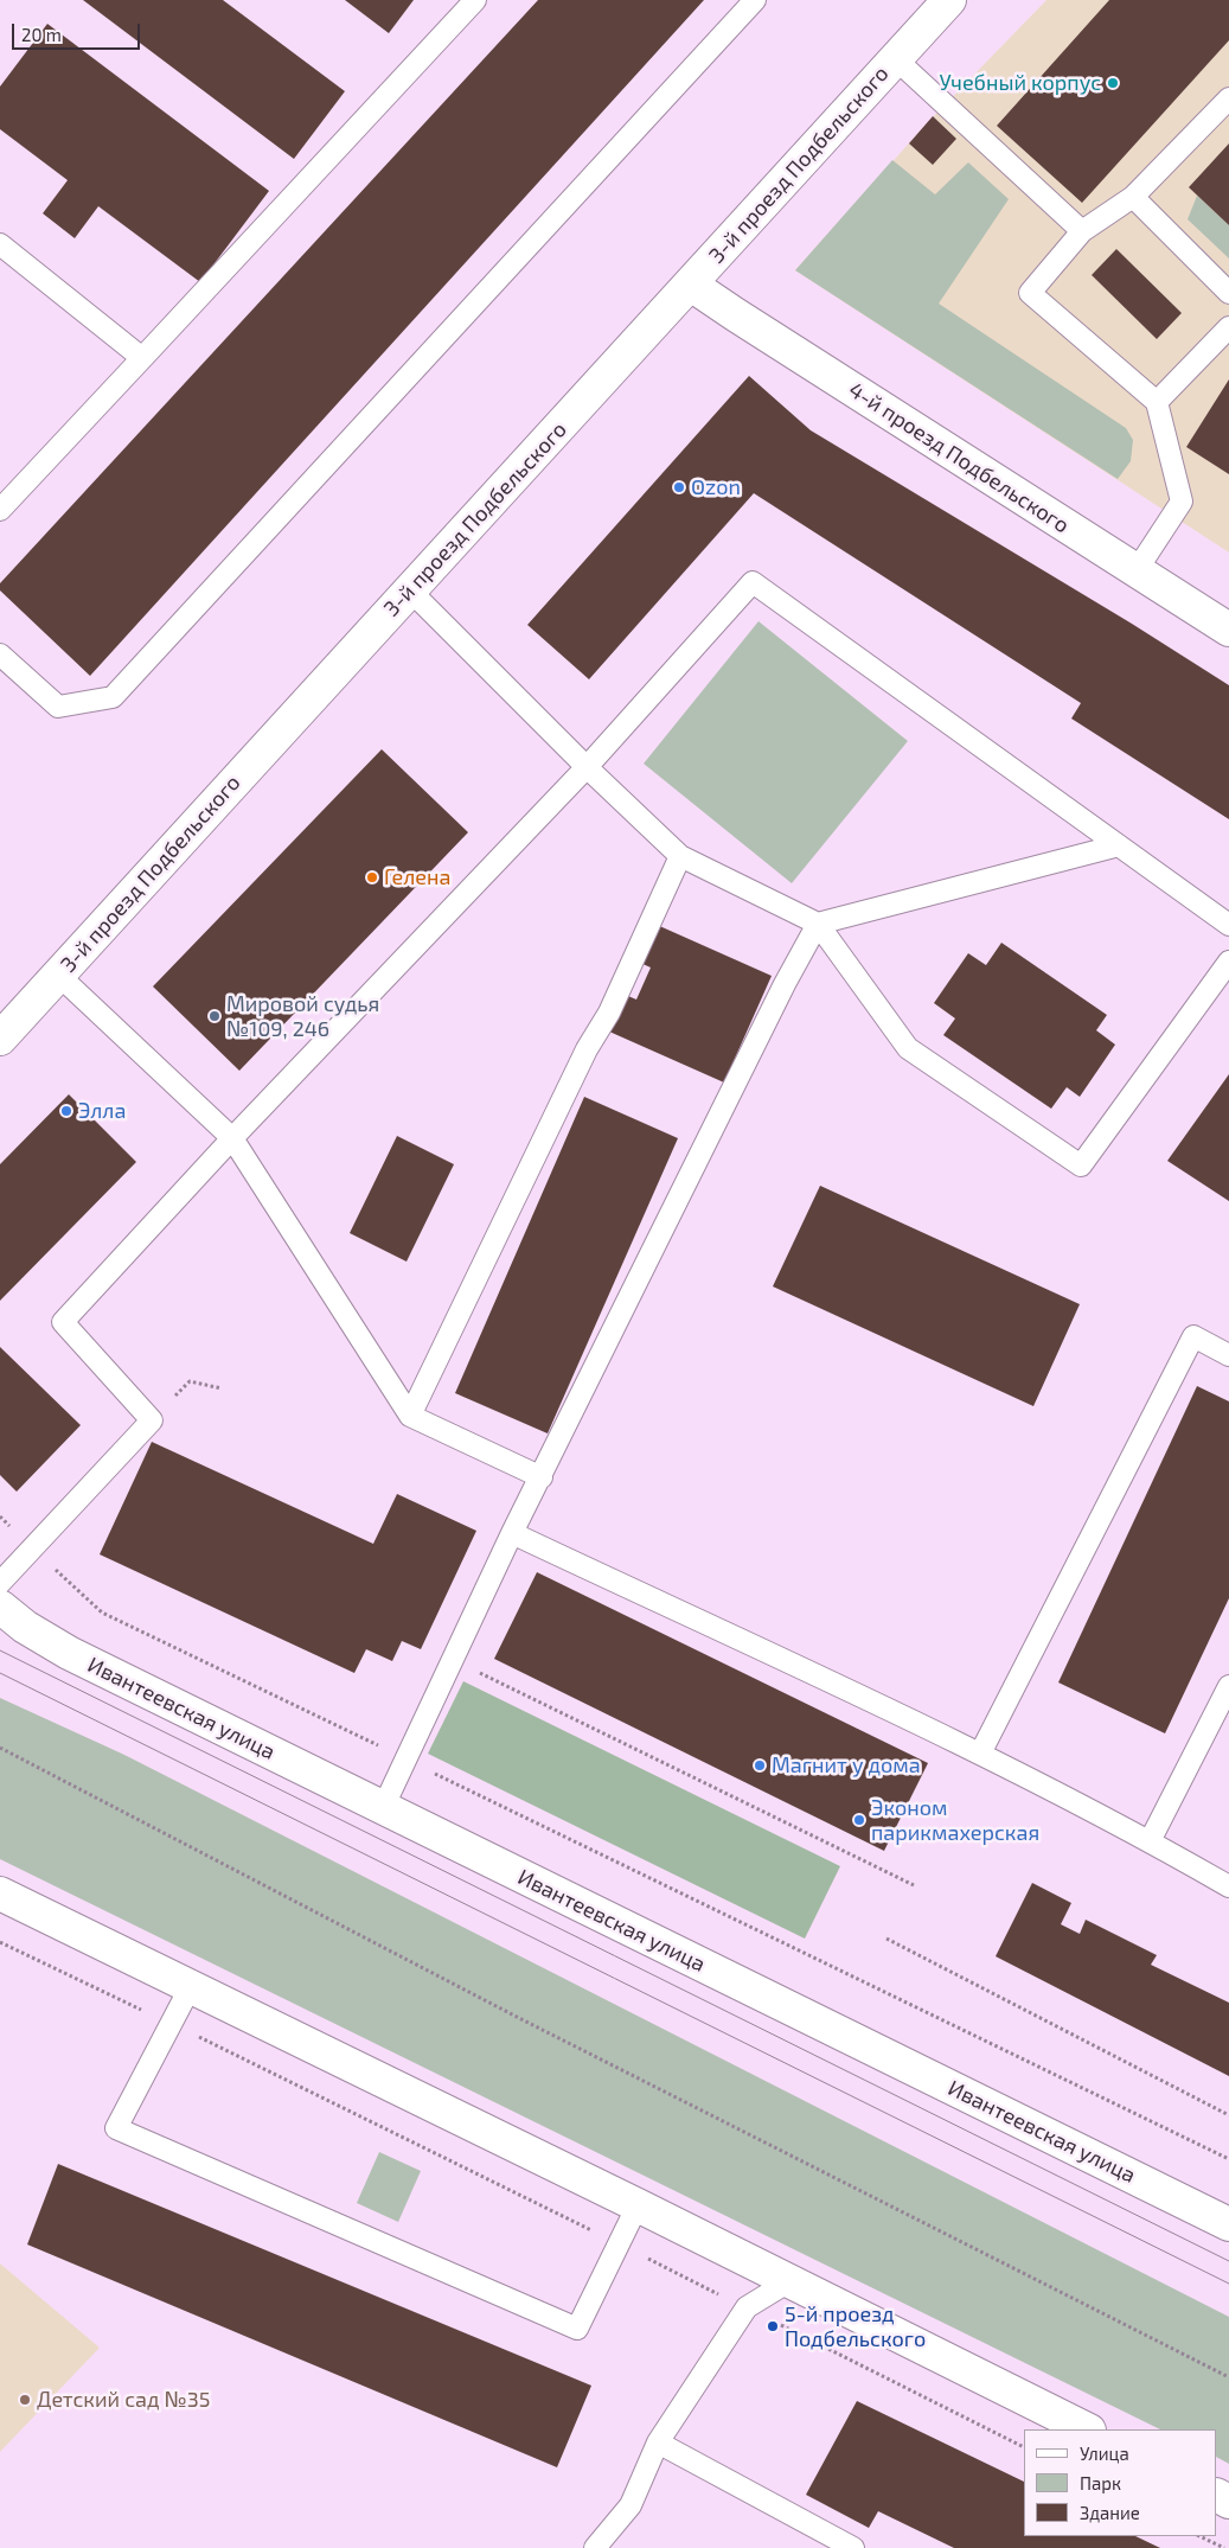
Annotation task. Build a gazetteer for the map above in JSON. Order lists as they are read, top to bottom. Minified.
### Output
{"streets":{"street":["3-й проезд Подбельского","4-й проезд Подбельского","Ивантеевская улица"]},"crossings":[["3-й проезд Подбельского","4-й проезд Подбельского"]],"places":["Учебный корпус","Ozon","Гелена","Мировой судья №109, 246","Элла","Магнит у дома","Эконом парикмахерская","5-й проезд Подбельского","Детский сад №35"],"legend":["Улица","Парк","Здание"],"scale_bar":"20 m"}
